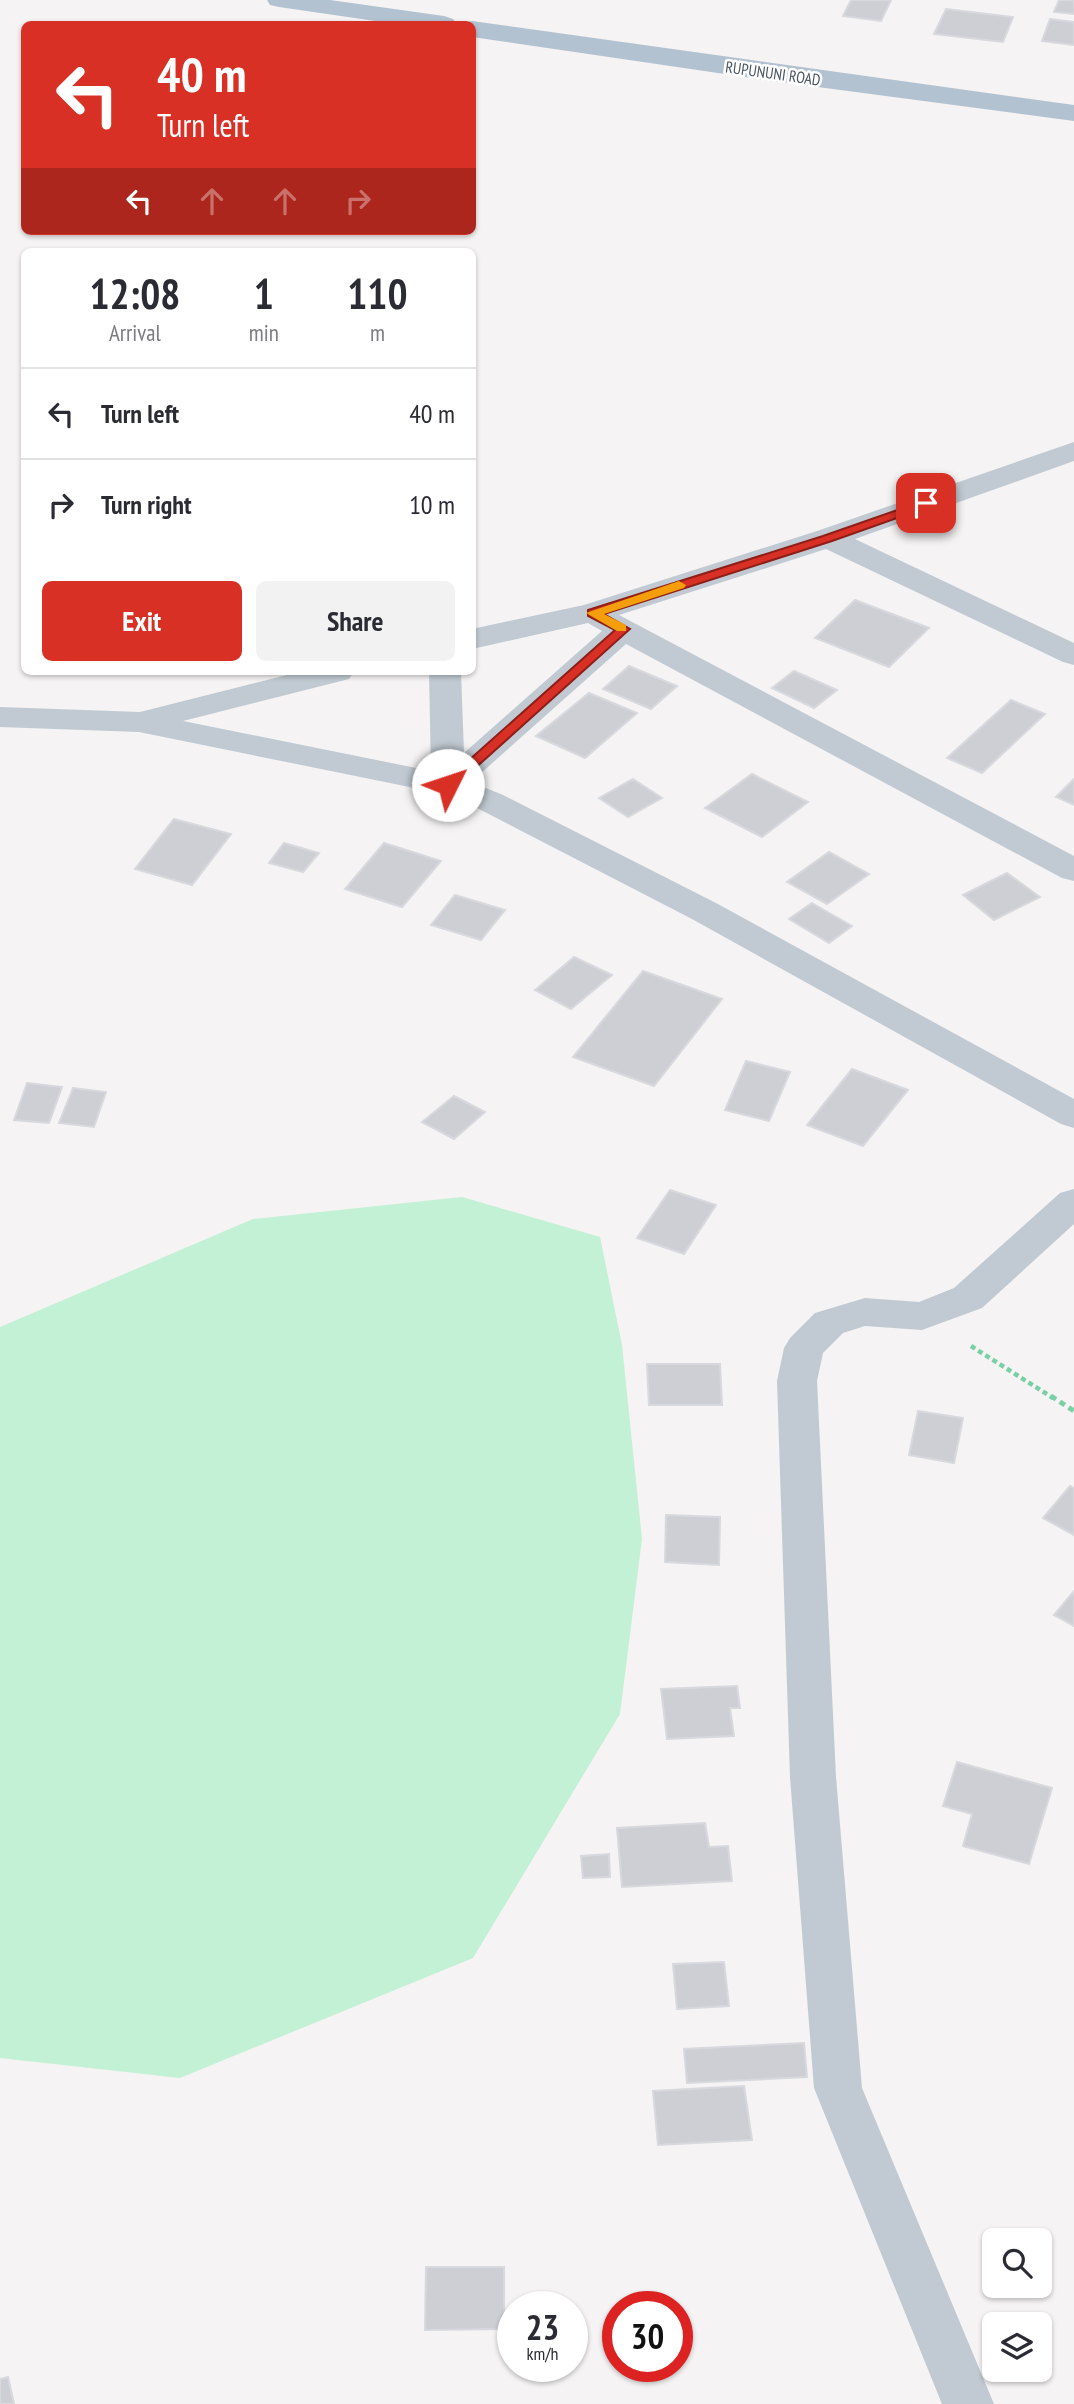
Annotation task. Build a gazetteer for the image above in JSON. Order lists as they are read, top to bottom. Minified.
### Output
{"streets":{"main road":["RUPUNUNI ROAD"]},"page":{"turn":["40 m","Turn left"],"eta":["12:08","Arrival","1","min","110","m"],"list":[{"name":"Turn left","value":"40 m"},{"name":"Turn right","value":"10 m"}],"buttons":["Exit","Share"],"speed":"23 km/h","limit":"30"}}
